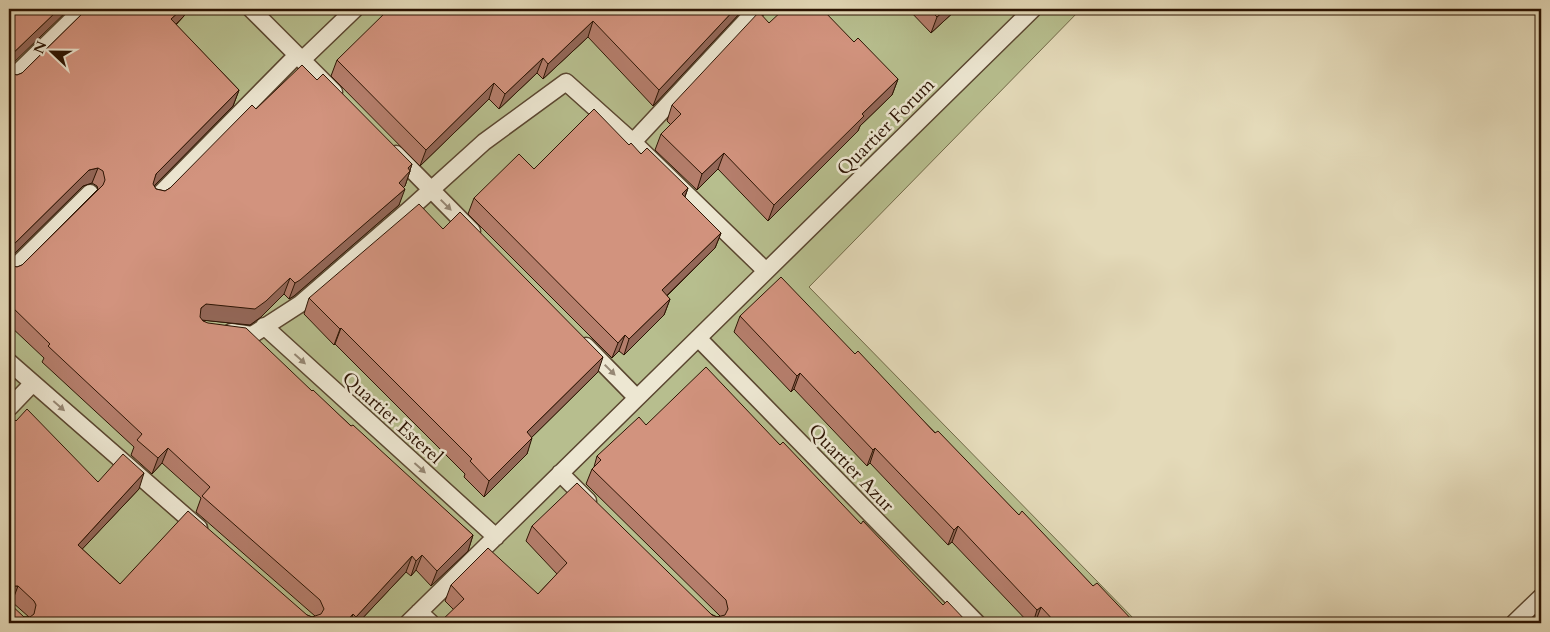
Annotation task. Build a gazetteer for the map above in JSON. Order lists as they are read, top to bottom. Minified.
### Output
{"streets":{"lane":["Quartier Forum","Quartier Esterel","Quartier Azur"]},"one_way":["Quartier Esterel"],"north":"left"}
